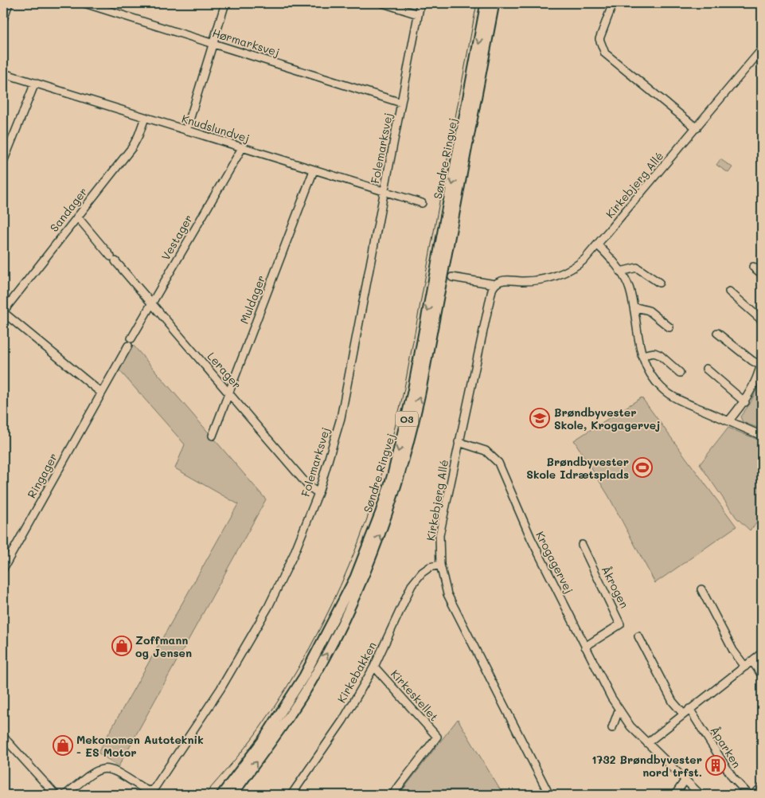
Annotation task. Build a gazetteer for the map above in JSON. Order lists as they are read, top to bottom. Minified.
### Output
{"streets":{"main road":["Søndre Ringvej","O3"],"street":["Hørmarksvej","Knudslundvej","Folemarksvej","Kirkebjerg Allé","Sandager","Vestager","Muldager","Lerager","Ringager","Krogagervej","Åkrogen","Kirkebakken","Kirkeskellet","Åparken"]},"crossings":[["Hørmarksvej","Folemarksvej"],["Knudslundvej","Folemarksvej"],["Knudslundvej","Sandager"],["Knudslundvej","Vestager"],["Knudslundvej","Muldager"],["Folemarksvej","Lerager"],["Kirkebjerg Allé","Krogagervej"],["Kirkebjerg Allé","Kirkebakken"],["Sandager","Lerager"],["Vestager","Lerager"],["Muldager","Lerager"],["Krogagervej","Åkrogen"],["Kirkebakken","Kirkeskellet"]],"places":{"school or university":["Brøndbyvester Skole, Krogagervej"],"sports":["Brøndbyvester Skole Idrætsplads"],"shop":["Zoffmann og Jensen","Mekonomen Autoteknik - ES Motor"],"building":["1732 Brøndbyvester nord trfst."]}}
